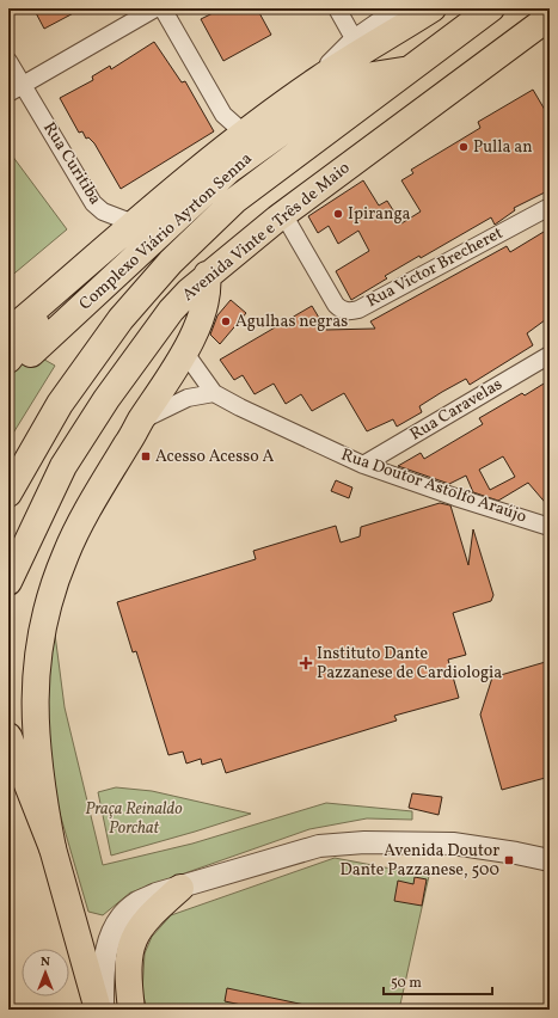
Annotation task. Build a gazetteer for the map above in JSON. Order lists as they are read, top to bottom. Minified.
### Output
{"streets":{"main road":["Complexo Viário Ayrton Senna","Avenida Vinte e Três de Maio"],"street":["Rua Curitiba","Rua Victor Brecheret","Rua Caravelas","Rua Doutor Astolfo Araújo"]},"crossings":[["Complexo Viário Ayrton Senna","Avenida Vinte e Três de Maio"],["Avenida Vinte e Três de Maio","Rua Victor Brecheret"],["Rua Caravelas","Rua Doutor Astolfo Araújo"]],"parks":["Praça Reinaldo Porchat"],"places":{"other":["Pulla an","Ipiranga","Agulhas negras"],"transit":["Acesso Acesso A","Avenida Doutor Dante Pazzanese, 500"],"health":["Instituto Dante Pazzanese de Cardiologia"]},"scale_bar":"50 m","north":"top"}
